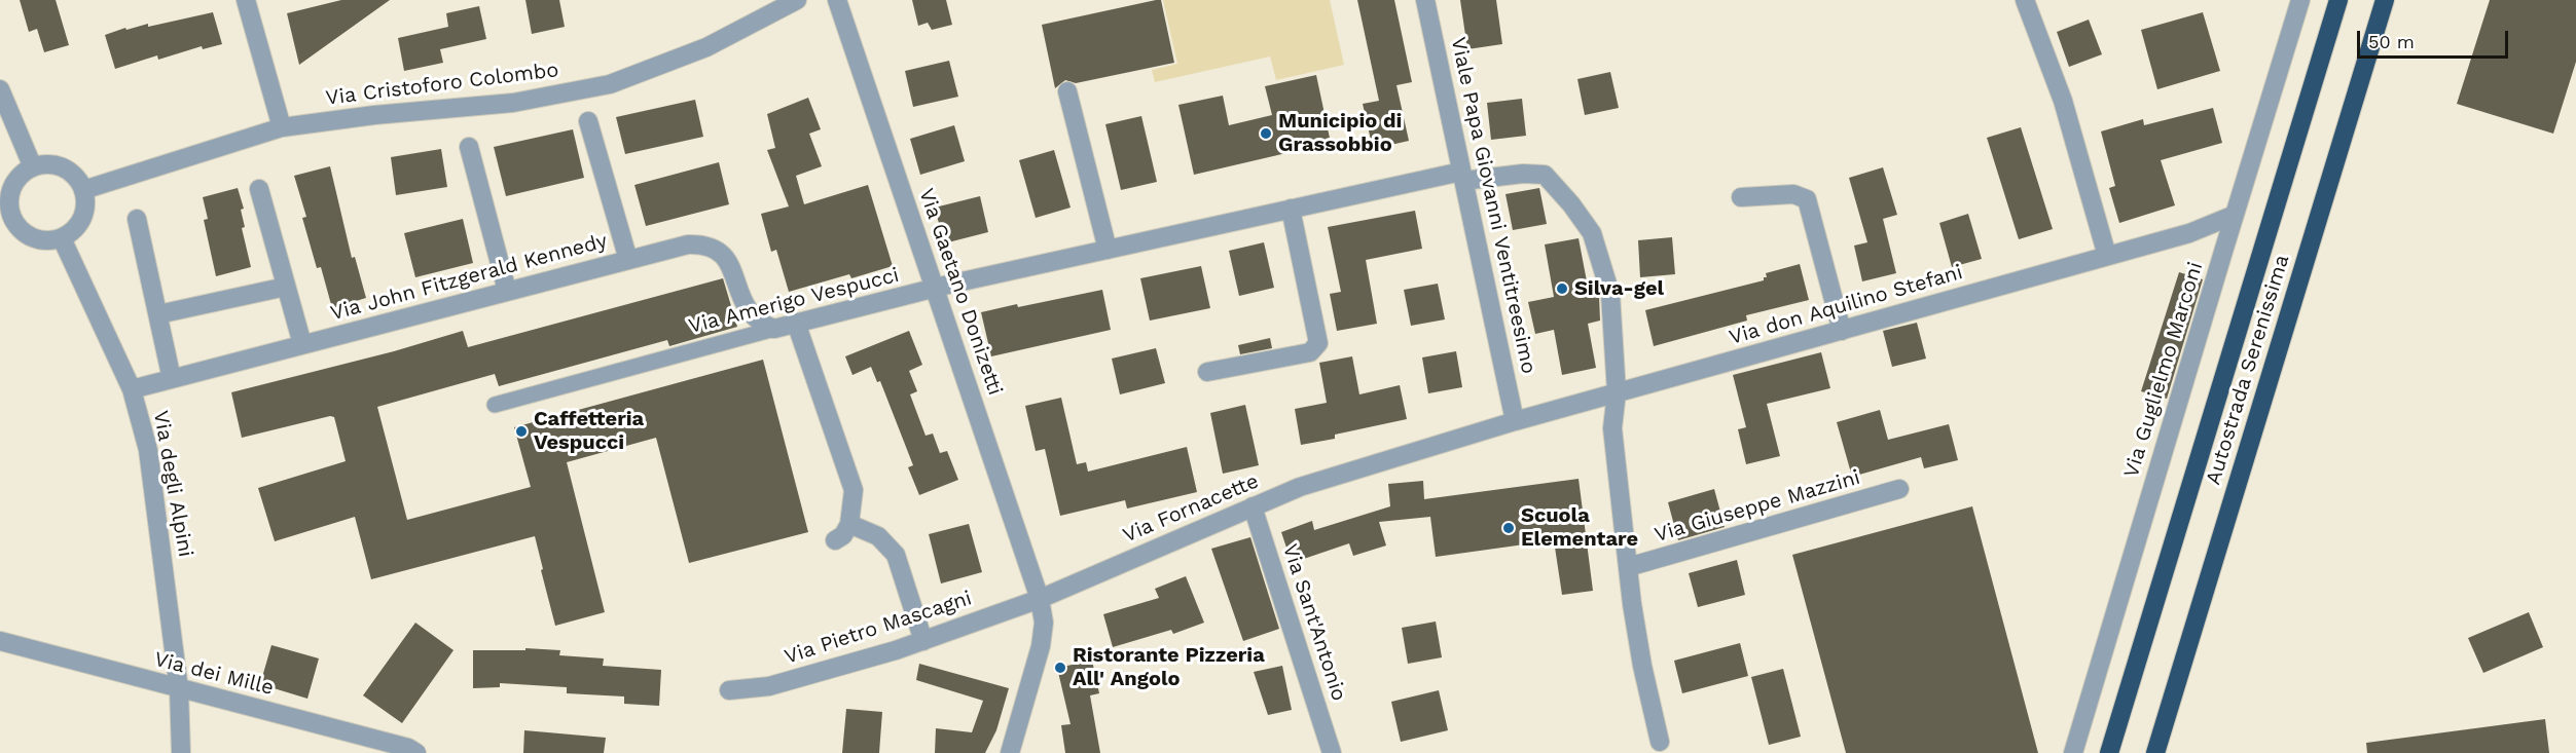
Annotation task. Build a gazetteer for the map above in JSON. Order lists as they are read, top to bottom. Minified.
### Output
{"streets":{"highway":["Autostrada Serenissima"],"street":["Via Cristoforo Colombo","Viale Papa Giovanni Ventitreesimo","Via John Fitzgerald Kennedy","Via Gaetano Donizetti","Via Amerigo Vespucci","Via don Aquilino Stefani","Via Guglielmo Marconi","Via degli Alpini","Via Giuseppe Mazzini","Via Fornacette","Via Sant'Antonio","Via Pietro Mascagni","Via dei Mille"]},"crossings":[["Via Cristoforo Colombo","Via degli Alpini"],["Viale Papa Giovanni Ventitreesimo","Via Amerigo Vespucci"],["Viale Papa Giovanni Ventitreesimo","Via don Aquilino Stefani"],["Viale Papa Giovanni Ventitreesimo","Via Fornacette"],["Via John Fitzgerald Kennedy","Via Amerigo Vespucci"],["Via John Fitzgerald Kennedy","Via degli Alpini"],["Via Gaetano Donizetti","Via Amerigo Vespucci"],["Via Gaetano Donizetti","Via Fornacette"],["Via Gaetano Donizetti","Via Pietro Mascagni"],["Via Amerigo Vespucci","Via don Aquilino Stefani"],["Via don Aquilino Stefani","Via Guglielmo Marconi"],["Via don Aquilino Stefani","Via Fornacette"],["Via degli Alpini","Via dei Mille"],["Via Fornacette","Via Sant'Antonio"],["Via Fornacette","Via Pietro Mascagni"]],"places":["Municipio di Grassobbio","Silva-gel","Caffetteria Vespucci","Scuola Elementare","Ristorante Pizzeria All' Angolo"],"scale_bar":"50 m"}
